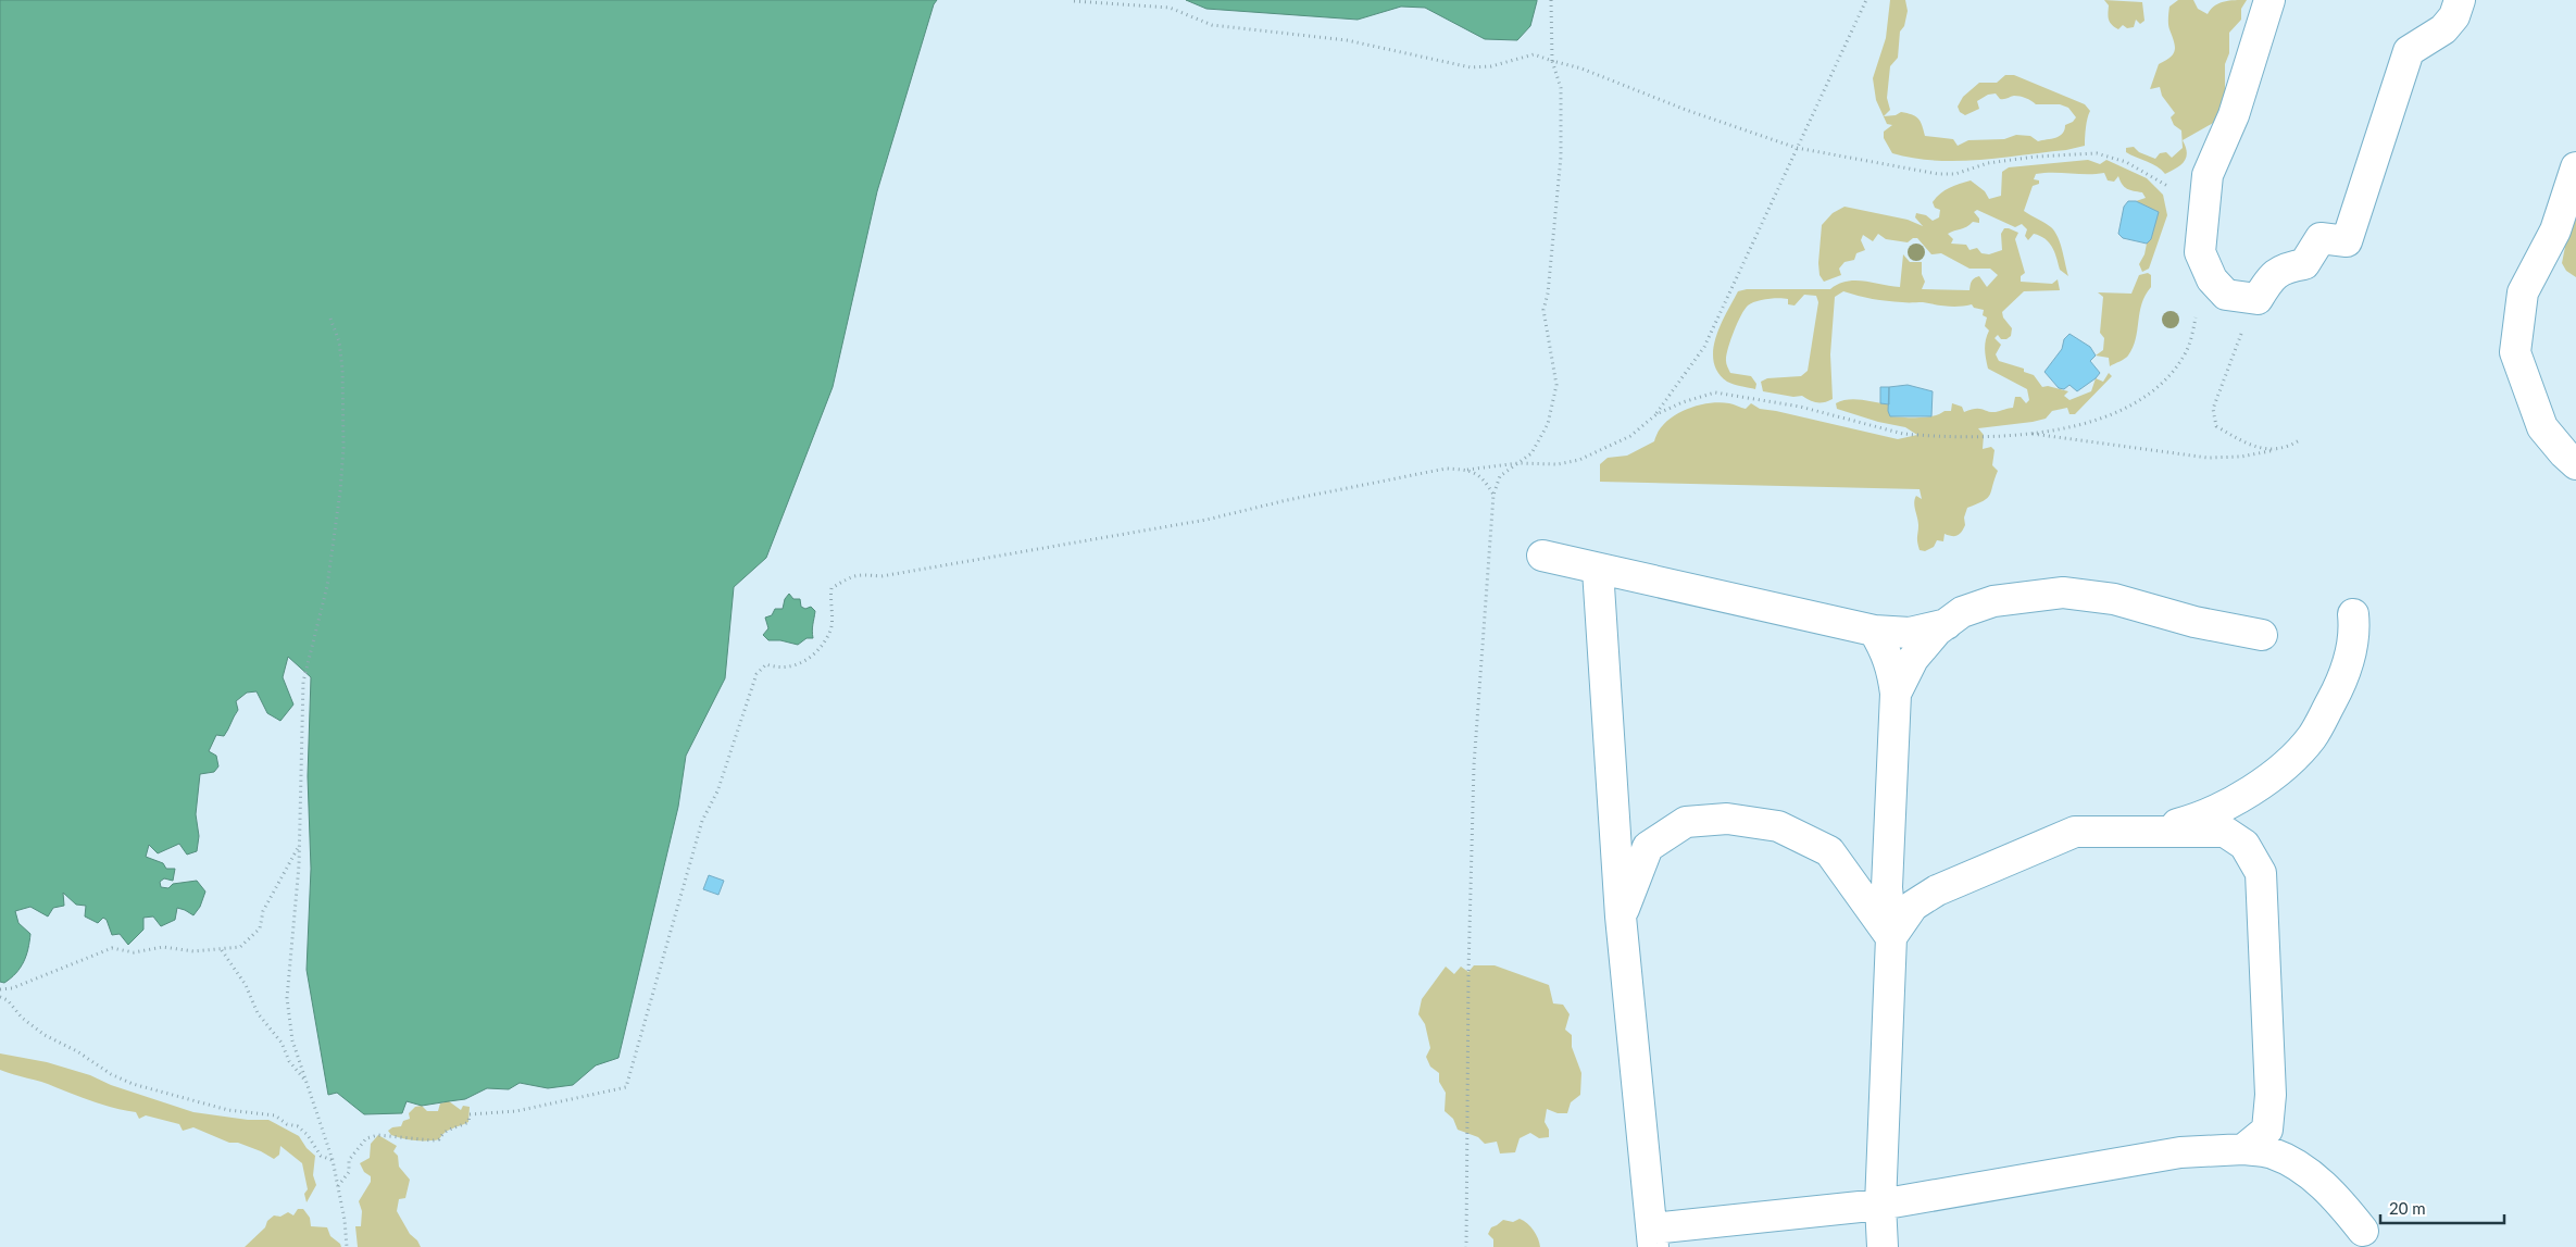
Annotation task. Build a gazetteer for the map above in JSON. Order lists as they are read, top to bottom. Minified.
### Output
{"scale_bar":"20 m"}
